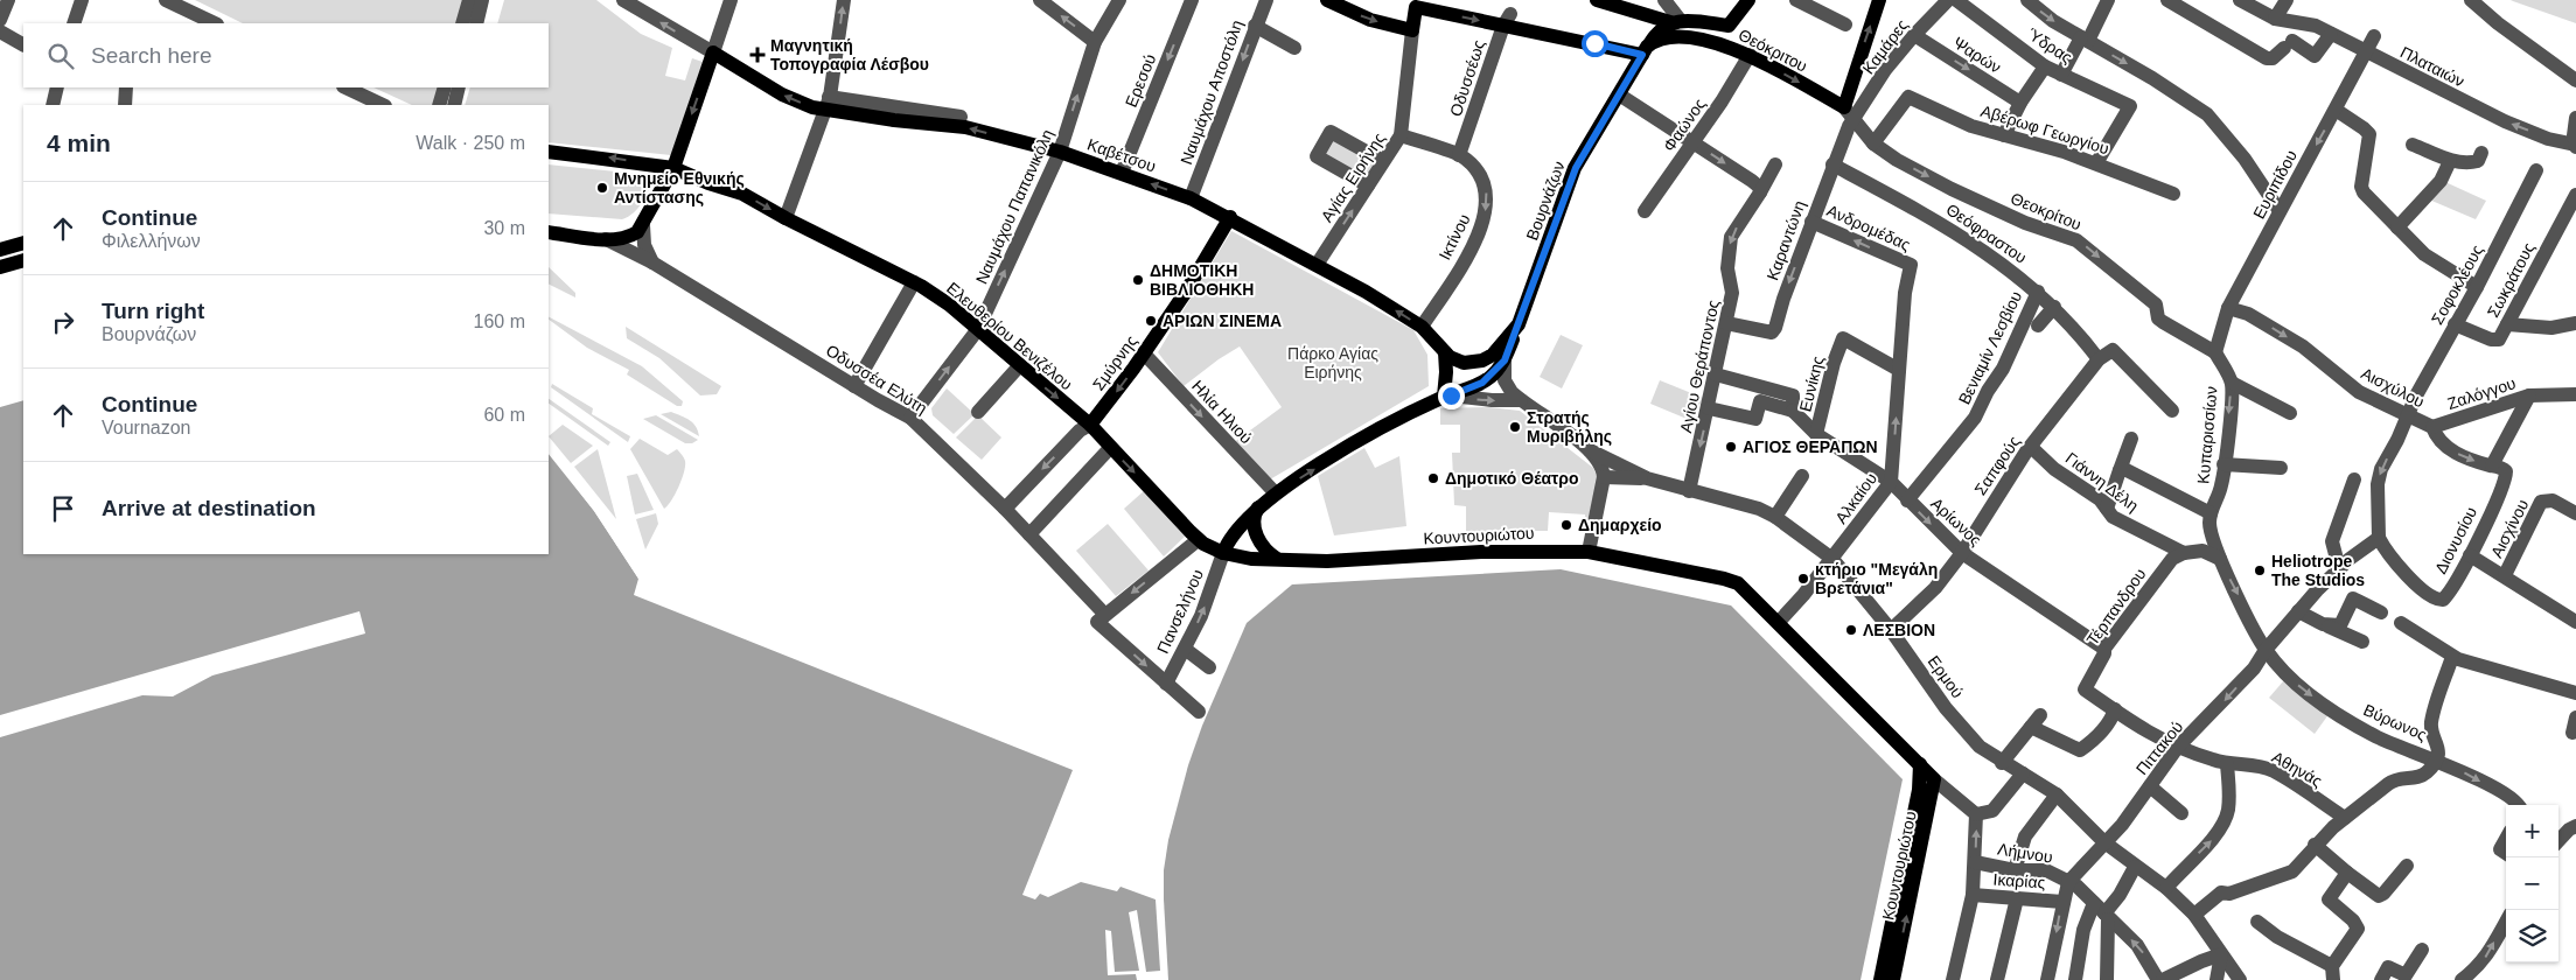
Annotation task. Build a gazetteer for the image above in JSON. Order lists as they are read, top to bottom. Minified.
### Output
{"streets":{"main road":["Θεόκριτου","Καβέτσου","Αγίας Ειρήνης","Βουρνάζων","Ελευθερίου Βενιζέλου","Σμύρνης","Κουντουριώτου"],"street":["Ύδρας","Καμάρες","Ψαρών","Πλαταιών","Οδυσσέως","Ερεσού","Ναυμάχου Αποστόλη","Φαώνος","Αβέρωφ Γεωργίου","Ευριπίδου","Ναυμάχου Παπανικόλη","Θεοκρίτου","Ανδρομέδας","Θεόφραστου","Ικτίνου","Καραντώνη","Σωκράτους","Σοφοκλέους","Βενιαμίν Λεσβίου","Αγίου Θεράποντος","Οδυσσέα Ελύτη","Ευνίκης","Αισχύλου","Ζαλόγγου","Ηλία Ηλιού","Κυπαρισσίων","Σαπφούς","Γιάννη Δέλη","Αλκαίου","Αρίωνος","Αισχίνου","Διονυσίου","Τέρπανδρου","Πανσελήνου","Ερμού","Βύρωνος","Πιττακού","Αθηνάς","Λήμνου","Ικαρίας"]},"crossings":[["Ύδρας","Αβέρωφ Γεωργίου"],["Καμάρες","Θεόκριτου"],["Καμάρες","Ψαρών"],["Καμάρες","Καραντώνη"],["Θεόκριτου","Φαώνος"],["Θεόκριτου","Αβέρωφ Γεωργίου"],["Θεόκριτου","Βουρνάζων"],["Θεόκριτου","Θεοκρίτου"],["Θεόκριτου","Καραντώνη"],["Πλαταιών","Ευριπίδου"],["Οδυσσέως","Ικτίνου"],["Ερεσού","Καβέτσου"],["Ναυμάχου Αποστόλη","Καβέτσου"],["Αβέρωφ Γεωργίου","Θεοκρίτου"],["Καβέτσου","Αγίας Ειρήνης"],["Καβέτσου","Βουρνάζων"],["Καβέτσου","Ναυμάχου Παπανικόλη"],["Καβέτσου","Ικτίνου"],["Καβέτσου","Σμύρνης"],["Αγίας Ειρήνης","Ικτίνου"],["Ευριπίδου","Θεοκρίτου"],["Ευριπίδου","Αισχύλου"],["Ευριπίδου","Κυπαρισσίων"],["Ναυμάχου Παπανικόλη","Ελευθερίου Βενιζέλου"],["Ναυμάχου Παπανικόλη","Οδυσσέα Ελύτη"],["Θεοκρίτου","Κυπαρισσίων"],["Ανδρομέδας","Καραντώνη"],["Ανδρομέδας","Αλκαίου"],["Θεόφραστου","Καραντώνη"],["Θεόφραστου","Βενιαμίν Λεσβίου"],["Θεόφραστου","Σαπφούς"],["Καραντώνη","Αγίου Θεράποντος"],["Σωκράτους","Σοφοκλέους"],["Σοφοκλέους","Αισχύλου"],["Σοφοκλέους","Διονυσίου"],["Σοφοκλέους","Πιττακού"],["Ελευθερίου Βενιζέλου","Σμύρνης"],["Ελευθερίου Βενιζέλου","Κουντουριώτου"],["Ελευθερίου Βενιζέλου","Πανσελήνου"],["Βενιαμίν Λεσβίου","Αρίωνος"],["Σμύρνης","Οδυσσέα Ελύτη"],["Σμύρνης","Ηλία Ηλιού"],["Αγίου Θεράποντος","Αρίωνος"],["Αγίου Θεράποντος","Ερμού"],["Οδυσσέα Ελύτη","Πανσελήνου"],["Ευνίκης","Αλκαίου"],["Ευνίκης","Αρίωνος"],["Αισχύλου","Ζαλόγγου"],["Αισχύλου","Διονυσίου"],["Κυπαρισσίων","Γιάννη Δέλη"],["Κυπαρισσίων","Βύρωνος"],["Κυπαρισσίων","Πιττακού"],["Σαπφούς","Γιάννη Δέλη"],["Σαπφούς","Αρίωνος"],["Σαπφούς","Ερμού"],["Γιάννη Δέλη","Τέρπανδρου"],["Αλκαίου","Αρίωνος"],["Αλκαίου","Κουντουριώτου"],["Αλκαίου","Ερμού"],["Αρίωνος","Τέρπανδρου"],["Κουντουριώτου","Πανσελήνου"],["Διονυσίου","Πιττακού"],["Τέρπανδρου","Αθηνάς"],["Ερμού","Πιττακού"],["Βύρωνος","Πιττακού"],["Πιττακού","Αθηνάς"],["Πιττακού","Λήμνου"]],"one_way":["Θεόκριτου","Ερεσού","Ναυμάχου Αποστόλη","Καβέτσου","Θεοκρίτου","Ανδρομέδας","Ικτίνου","Καραντώνη","Σμύρνης","Αγίου Θεράποντος","Ηλία Ηλιού","Κυπαρισσίων","Πανσελήνου","Λήμνου"],"parks":["Πάρκο Αγίας Ειρήνης"],"places":{"health":["Μαγνητική Τοπογραφία Λέσβου"],"other":["Μνημείο Εθνικής Αντίστασης","ΔΗΜΟΤΙΚΗ ΒΙΒΛΙΟΘΗΚΗ","ΑΡΙΩΝ ΣΙΝΕΜΑ","Στρατής Μυριβήλης","ΑΓΙΟΣ ΘΕΡΑΠΩΝ","Δημοτικό Θέατρο","Δημαρχείο","Heliotrope The Studios","κτήριο \"Μεγάλη Βρετάνια\"","ΛΕΣΒΙΟΝ"]},"page":{"search":"Search here","heading":["4 min","Walk · 250 m"],"list":[["Continue","Φιλελλήνων","30 m"],["Turn right","Βουρνάζων","160 m"],["Continue","Vournazon","60 m"],"Arrive at destination"],"map_buttons":["+","−"]}}
